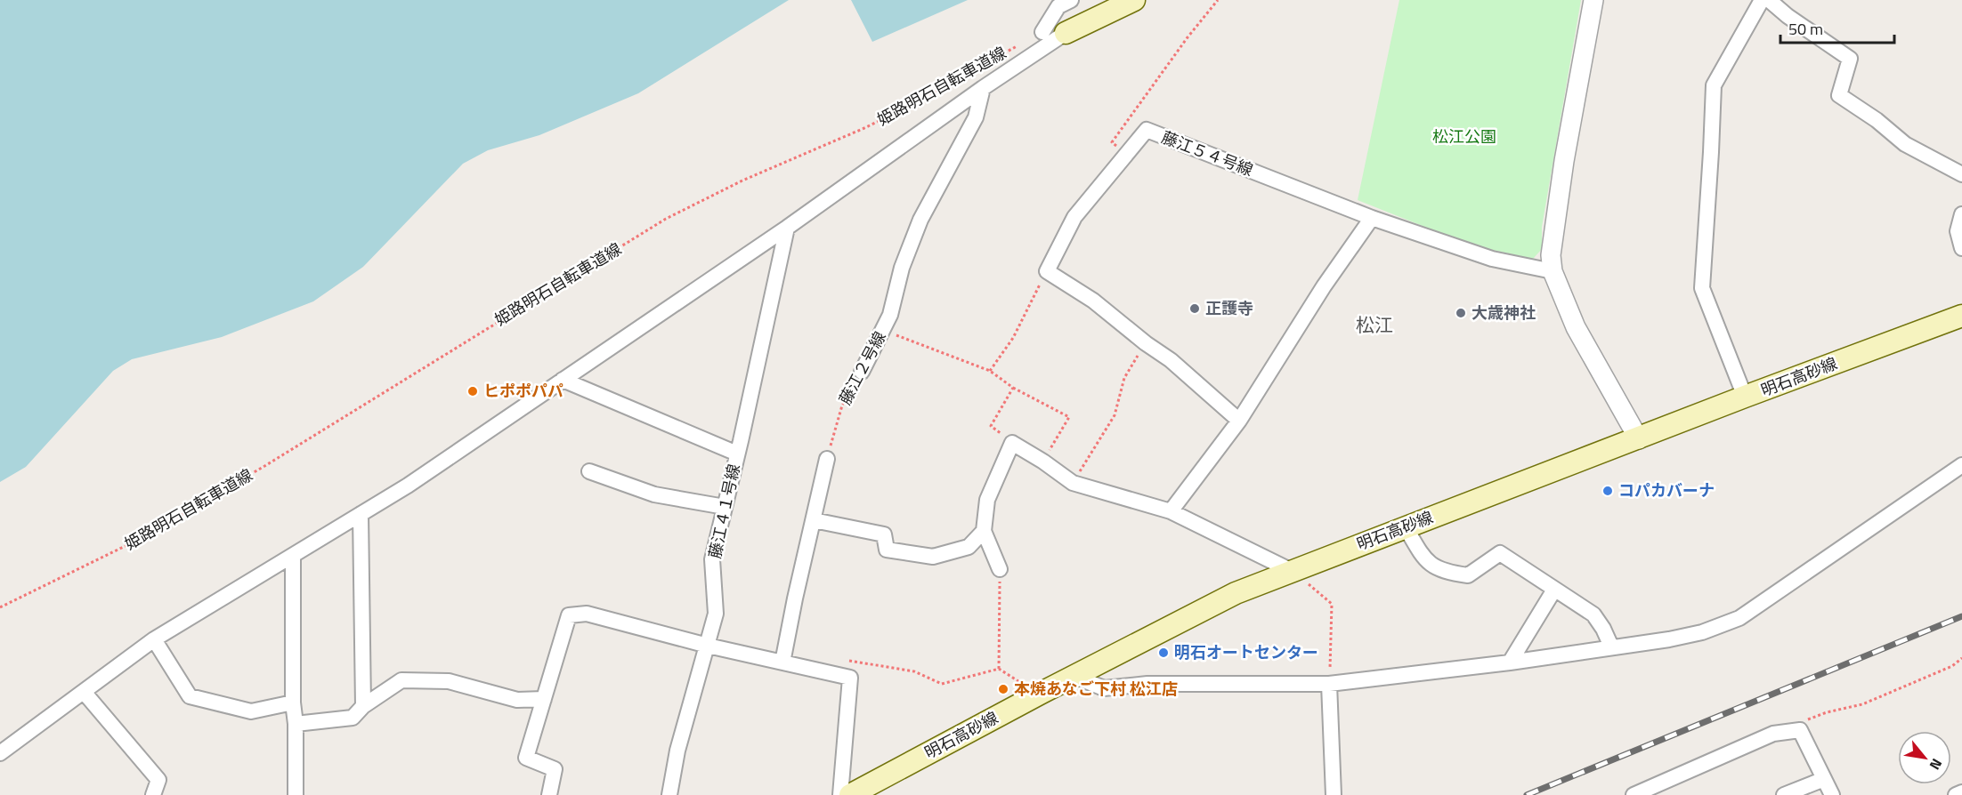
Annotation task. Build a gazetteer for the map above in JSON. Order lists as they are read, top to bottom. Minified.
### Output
{"streets":{"main road":["明石高砂線"],"street":["藤江５４号線","藤江２号線","藤江４１号線"],"path":["姫路明石自転車道線"]},"districts":["松江"],"parks":["松江公園"],"places":["正護寺","大歳神社","ヒポポパパ","コパカバーナ","明石オートセンター","本焼あなご下村 松江店"],"scale_bar":"50 m","north":"bottom right"}
